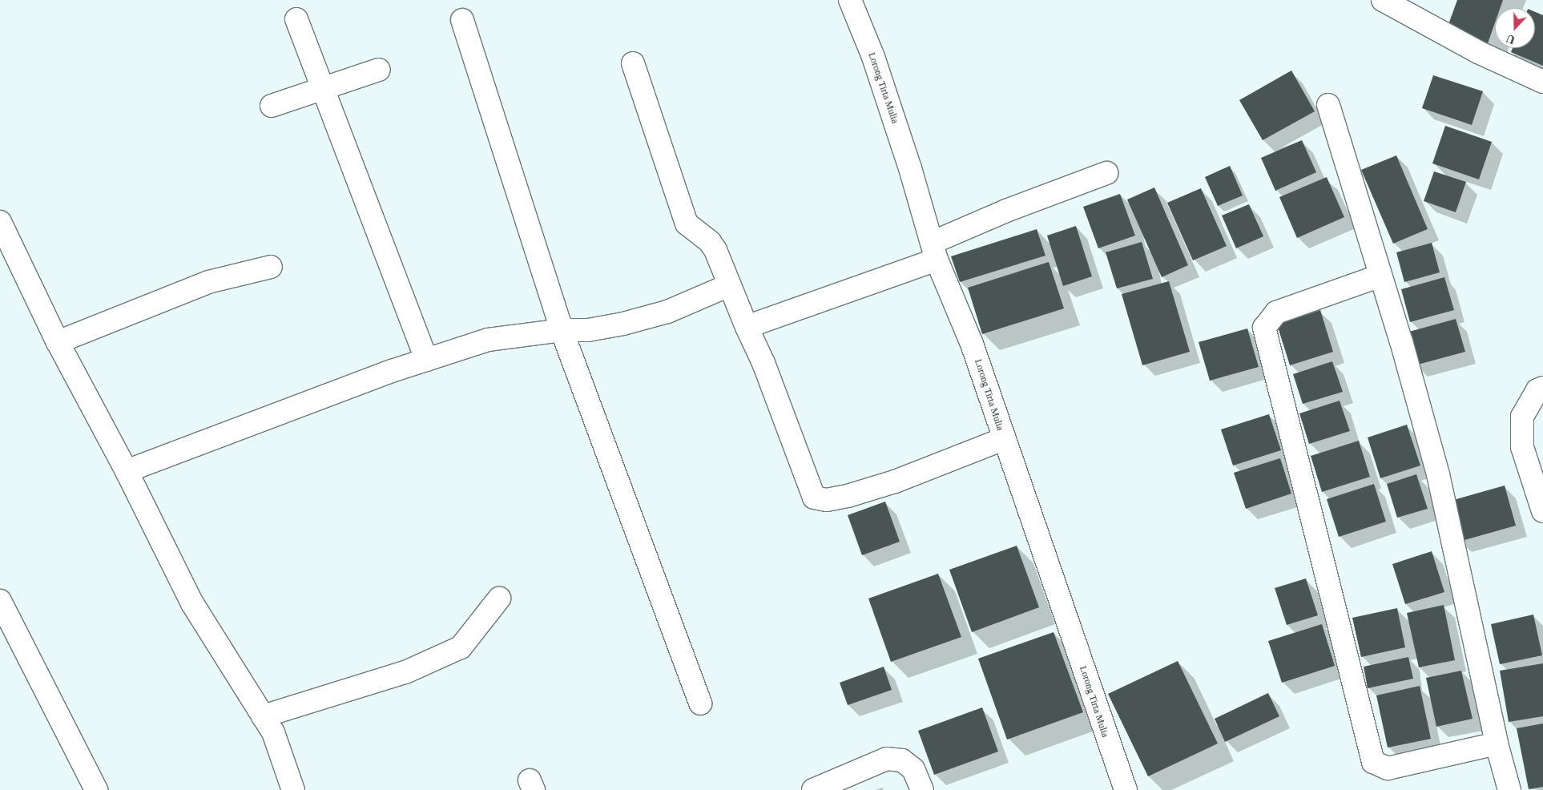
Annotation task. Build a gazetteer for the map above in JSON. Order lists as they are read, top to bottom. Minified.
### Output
{"streets":{"street":["Lorong Tirta Mulia"]},"north":"bottom"}
